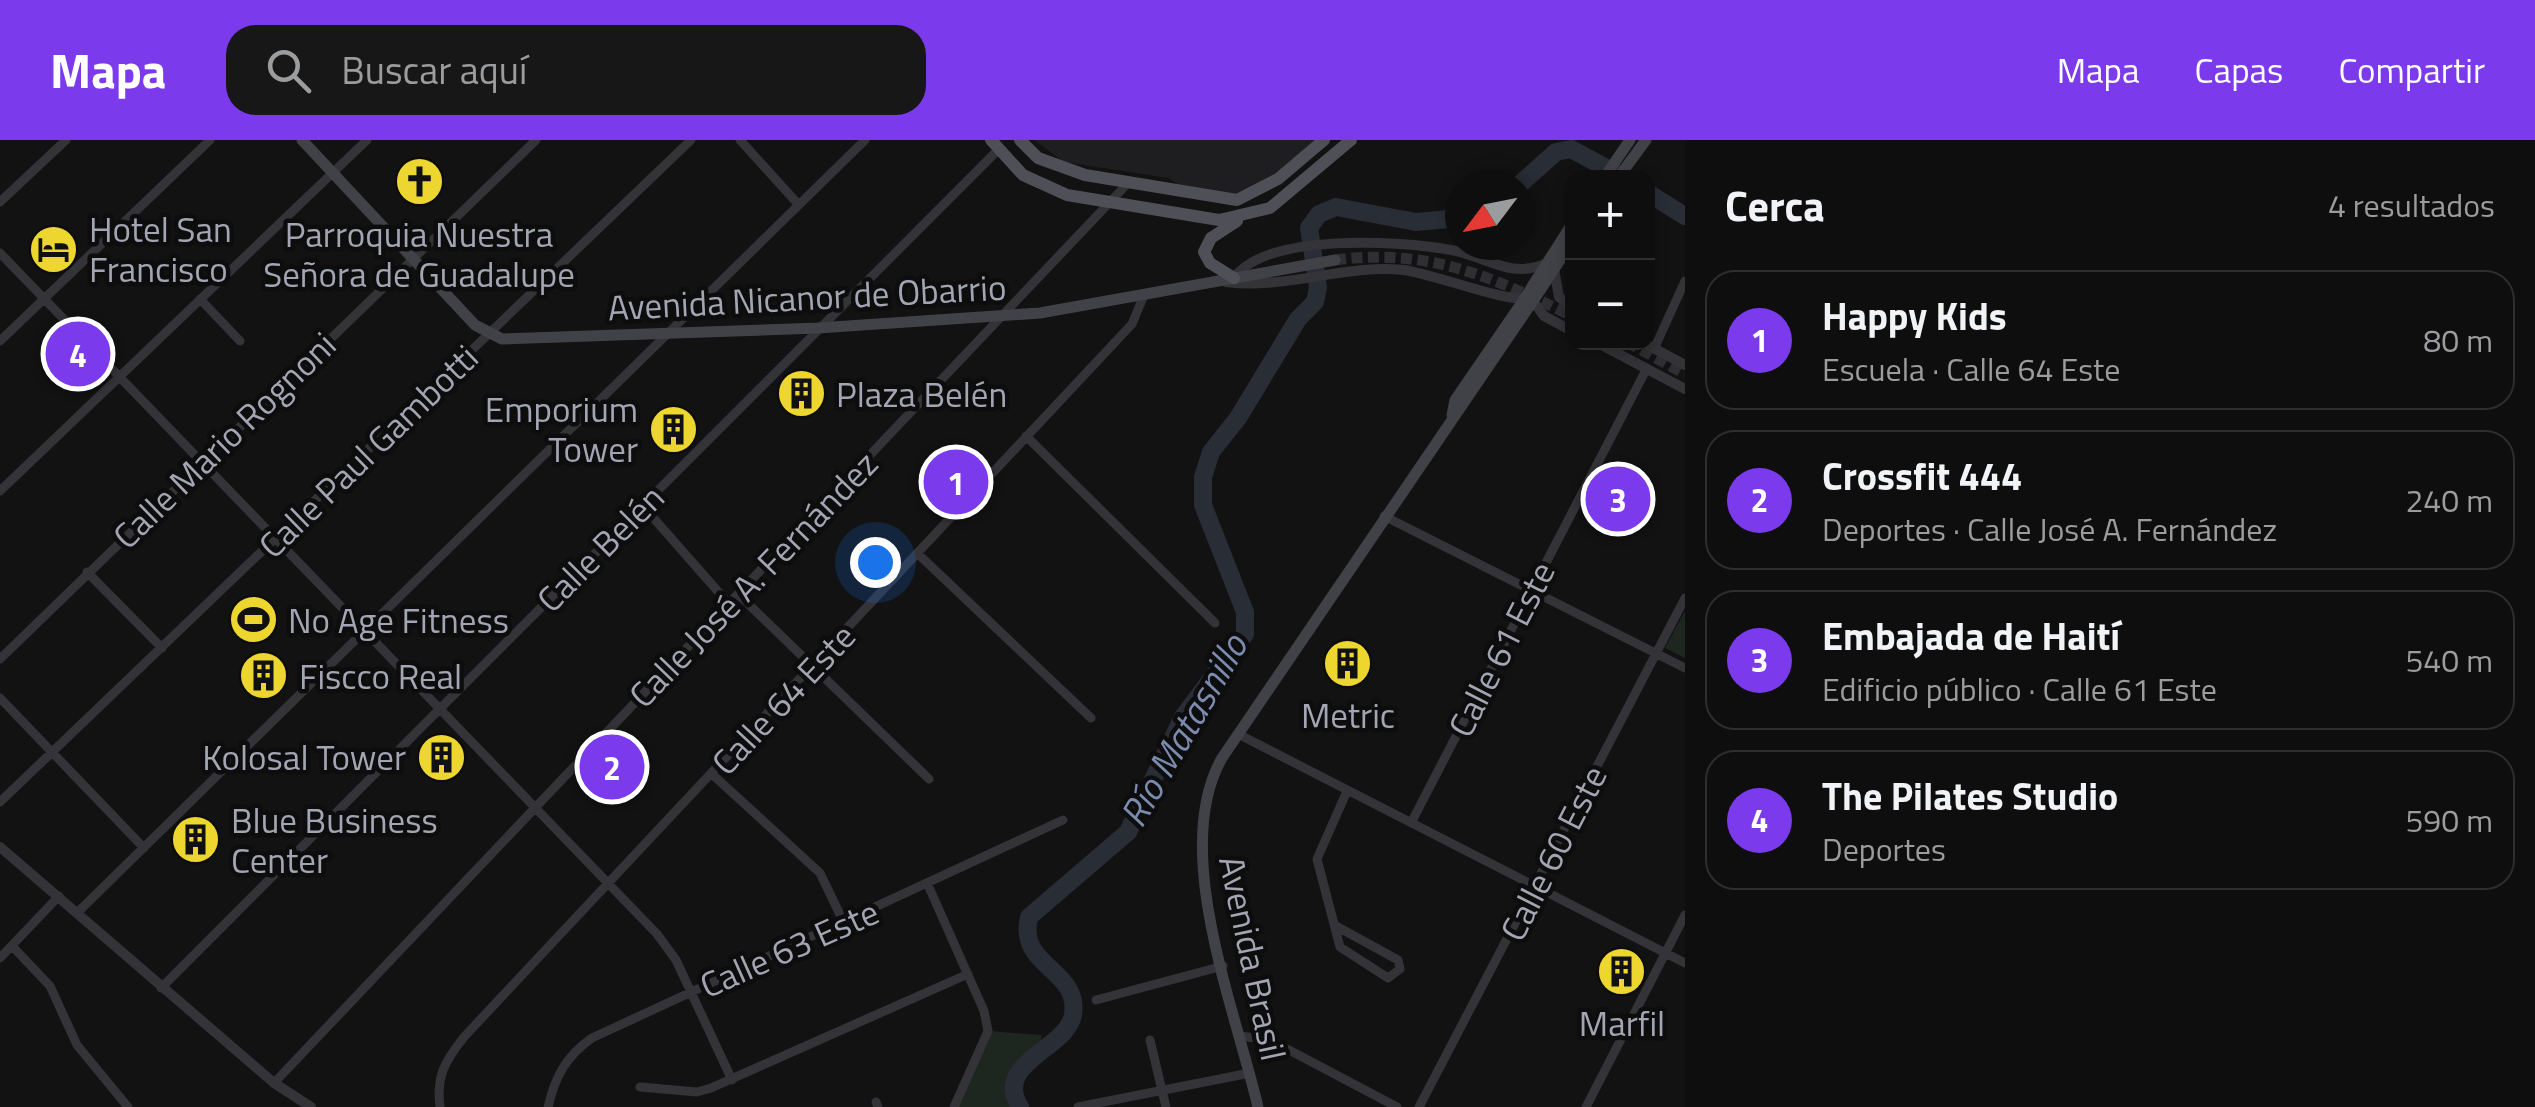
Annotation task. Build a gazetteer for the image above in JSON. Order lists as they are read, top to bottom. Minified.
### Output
{"streets":{"main road":["Avenida Nicanor de Obarrio","Avenida Brasil"],"street":["Calle Mario Rognoni","Calle Paul Gambotti","Calle Belén","Calle José A. Fernández","Calle 61 Este","Calle 64 Este","Calle 60 Este","Calle 63 Este"]},"crossings":[["Avenida Nicanor de Obarrio","Calle Paul Gambotti"],["Avenida Nicanor de Obarrio","Calle Belén"],["Avenida Nicanor de Obarrio","Calle José A. Fernández"],["Avenida Nicanor de Obarrio","Calle 64 Este"],["Avenida Nicanor de Obarrio","Avenida Brasil"]],"water":["Río Matasnillo"],"places":{"church":["Parroquia Nuestra Señora de Guadalupe"],"hotel":["Hotel San Francisco"],"building":["Plaza Belén","Emporium Tower","Metric","Fiscco Real","Kolosal Tower","Blue Business Center","Marfil"],"sports":["No Age Fitness"]},"north":"bottom left","page":{"header":"Mapa","search":"Buscar aquí","nav":["Mapa","Capas","Compartir"],"heading":["Cerca","4 resultados"],"map_buttons":["+","−"],"list":[{"mark":"1","name":"Happy Kids","note":"Escuela · Calle 64 Este","value":"80 m"},{"mark":"2","name":"Crossfit 444","note":"Deportes · Calle José A. Fernández","value":"240 m"},{"mark":"3","name":"Embajada de Haití","note":"Edificio público · Calle 61 Este","value":"540 m"},{"mark":"4","name":"The Pilates Studio","note":"Deportes","value":"590 m"}],"pins":["4","1","3","2"]}}
